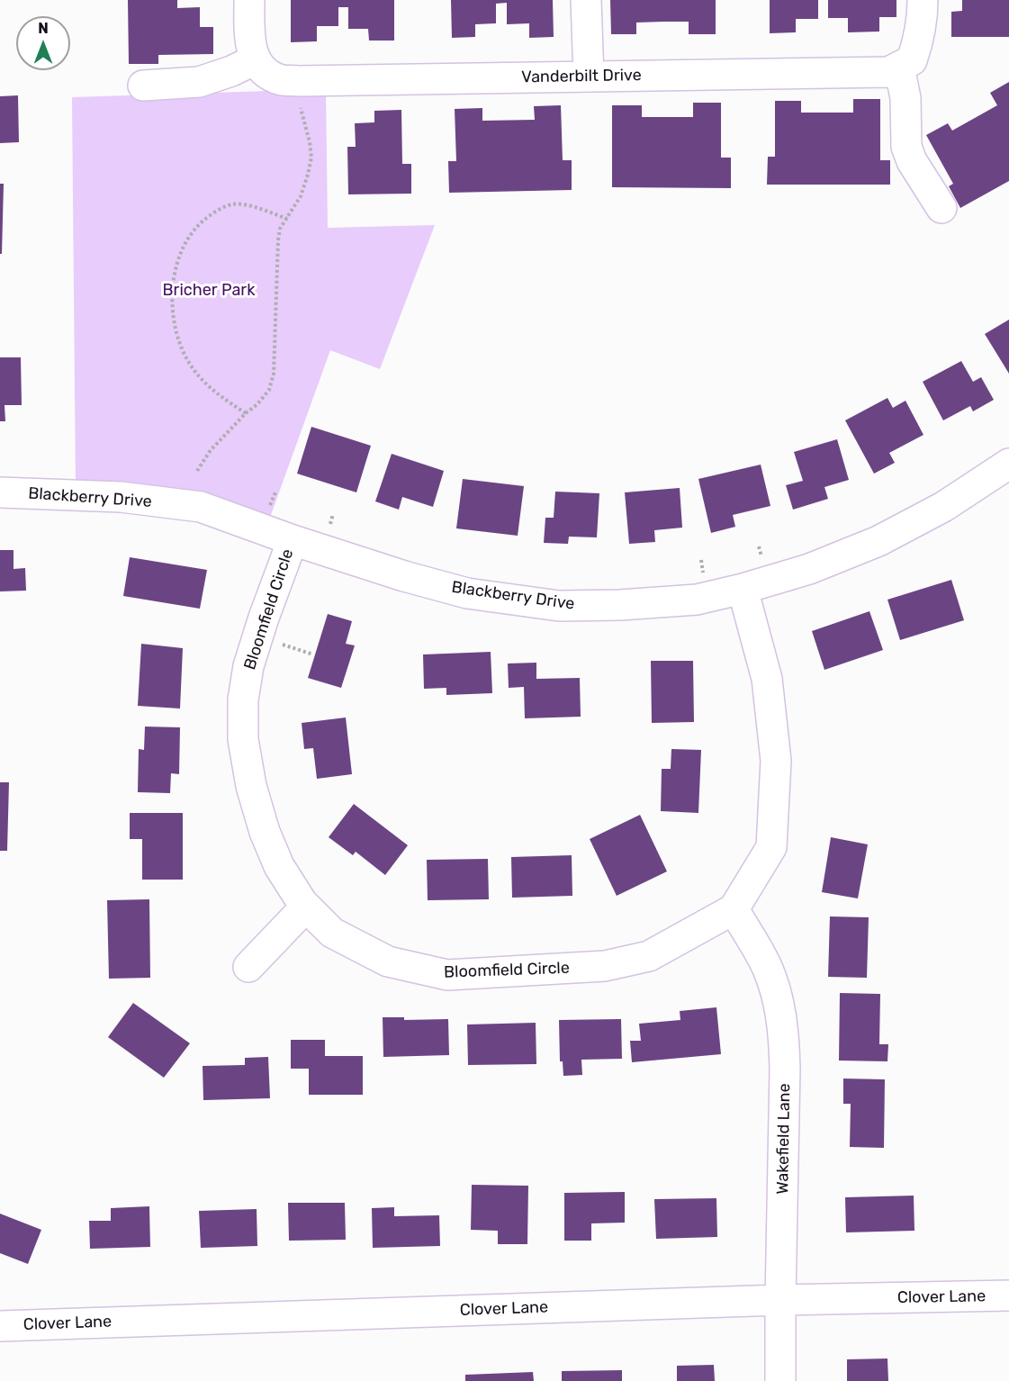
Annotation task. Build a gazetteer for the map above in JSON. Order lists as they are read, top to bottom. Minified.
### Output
{"streets":{"street":["Vanderbilt Drive","Blackberry Drive","Bloomfield Circle","Wakefield Lane","Clover Lane"]},"crossings":[["Blackberry Drive","Bloomfield Circle"],["Bloomfield Circle","Wakefield Lane"],["Wakefield Lane","Clover Lane"]],"parks":["Bricher Park"],"north":"top"}
